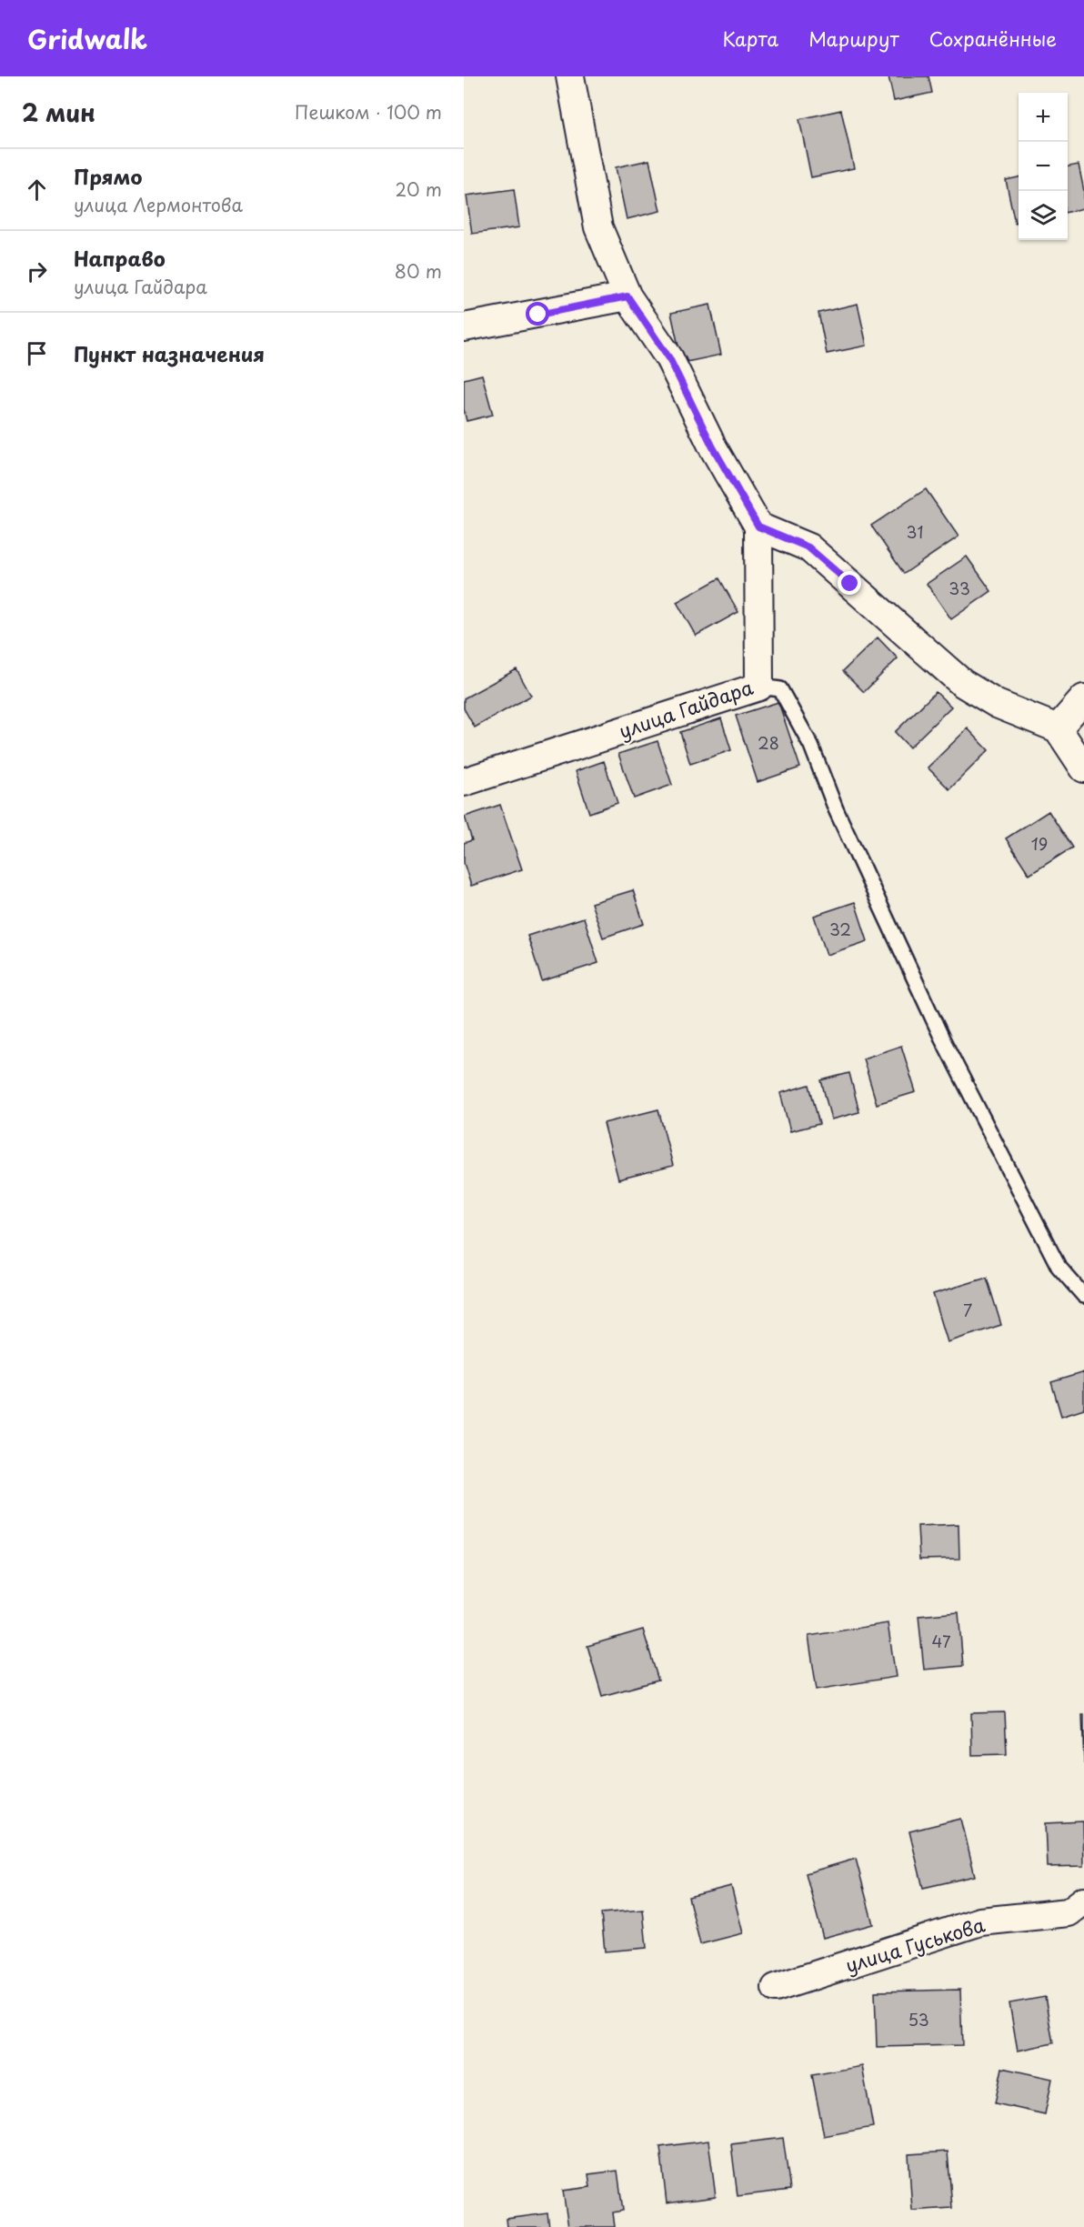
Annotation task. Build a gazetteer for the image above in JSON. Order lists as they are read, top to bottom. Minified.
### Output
{"streets":{"street":["улица Гайдара","улица Гуськова"]},"house_numbers":["31","33","28","19","32","7","47","53"],"page":{"header":"Gridwalk","nav":["Карта","Маршрут","Сохранённые"],"heading":["2 мин","Пешком · 100 m"],"map_buttons":["+","−"],"list":[["Прямо","улица Лермонтова","20 m"],["Направо","улица Гайдара","80 m"],"Пункт назначения"]}}
